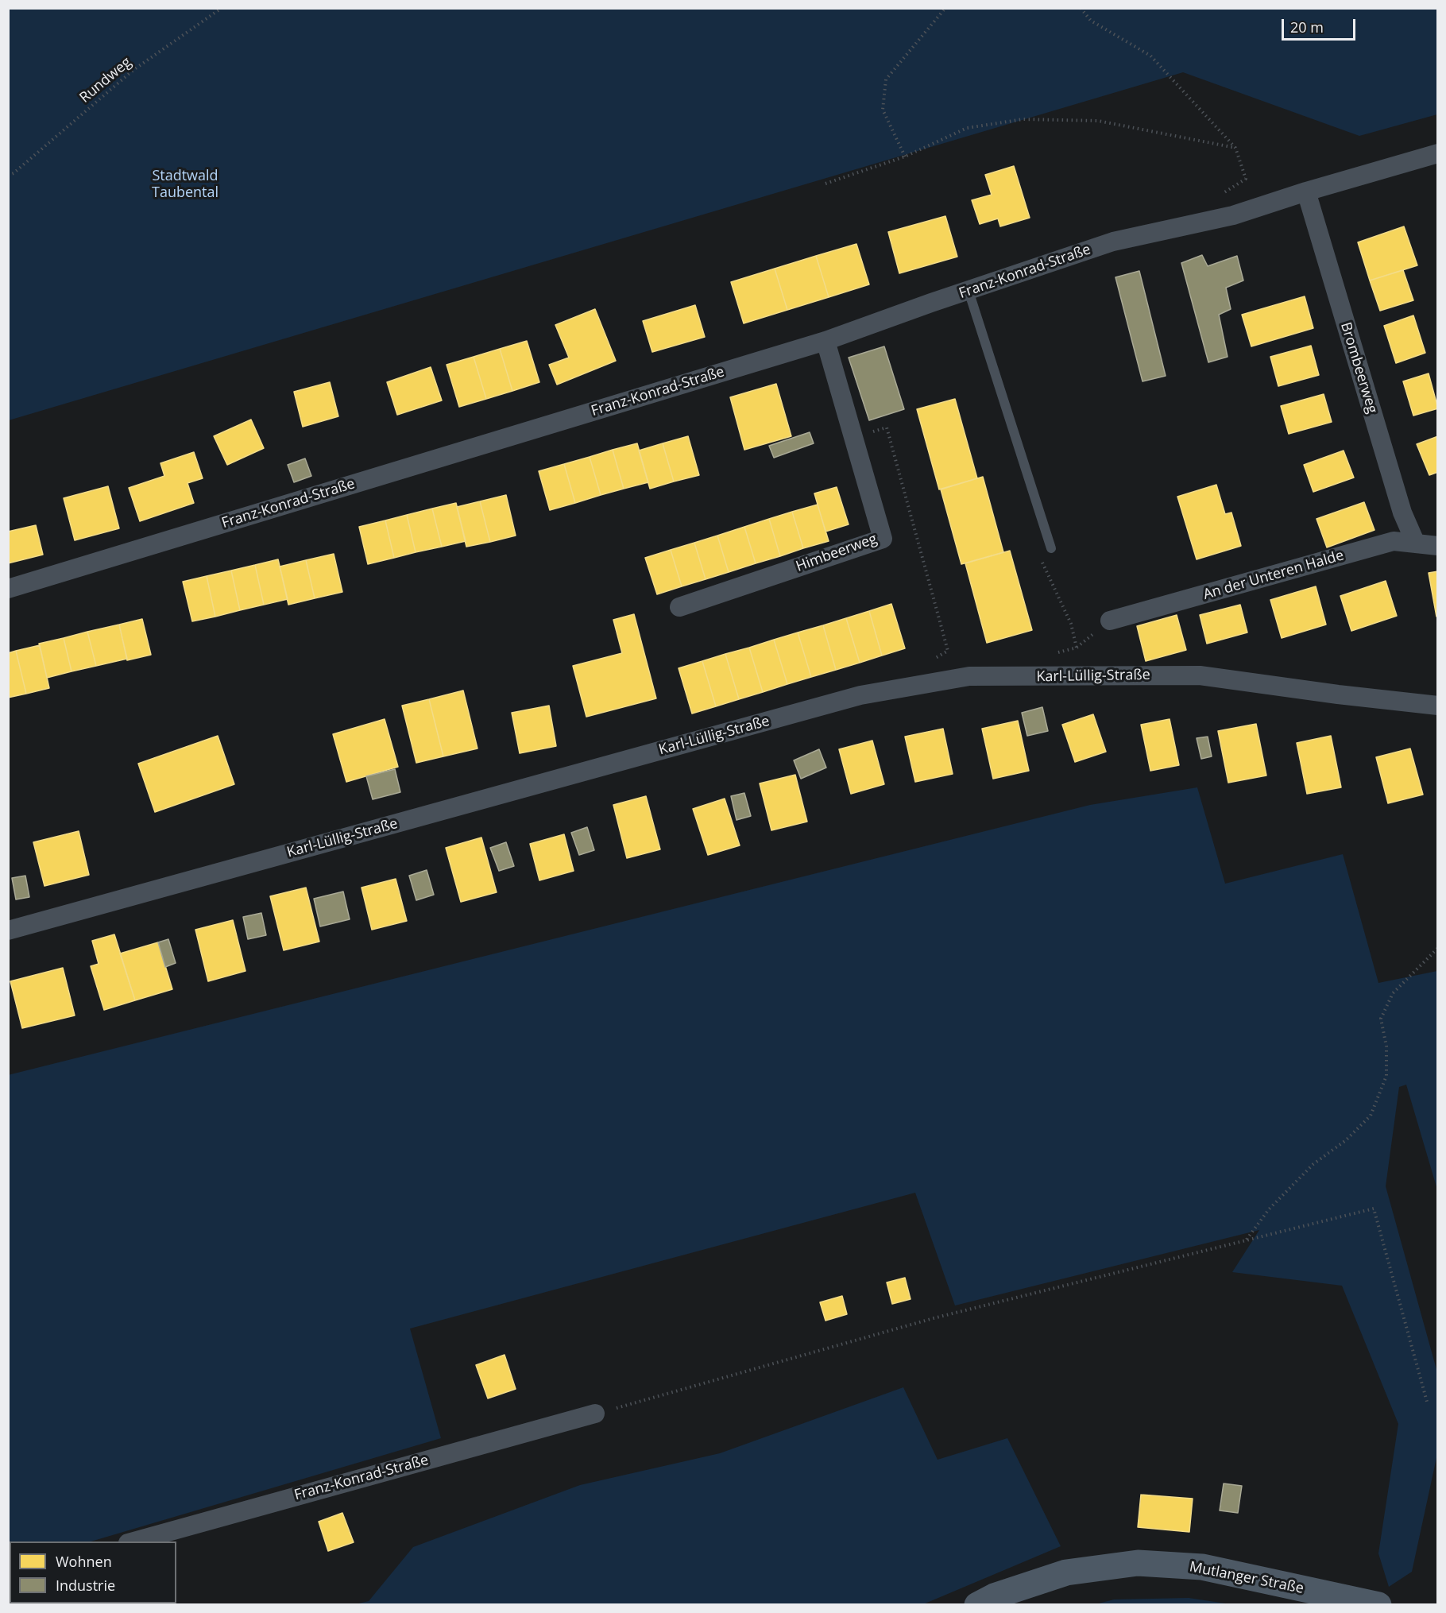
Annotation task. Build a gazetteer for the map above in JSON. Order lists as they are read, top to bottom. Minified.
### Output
{"streets":{"main road":["Mutlanger Straße"],"street":["Franz-Konrad-Straße","Brombeerweg","Himbeerweg","An der Unteren Halde","Karl-Lüllig-Straße"],"path":["Rundweg"]},"crossings":[["Franz-Konrad-Straße","Brombeerweg"],["Franz-Konrad-Straße","Himbeerweg"],["Brombeerweg","An der Unteren Halde"]],"parks":["Stadtwald Taubental"],"legend":["Wohnen","Industrie"],"scale_bar":"20 m"}
